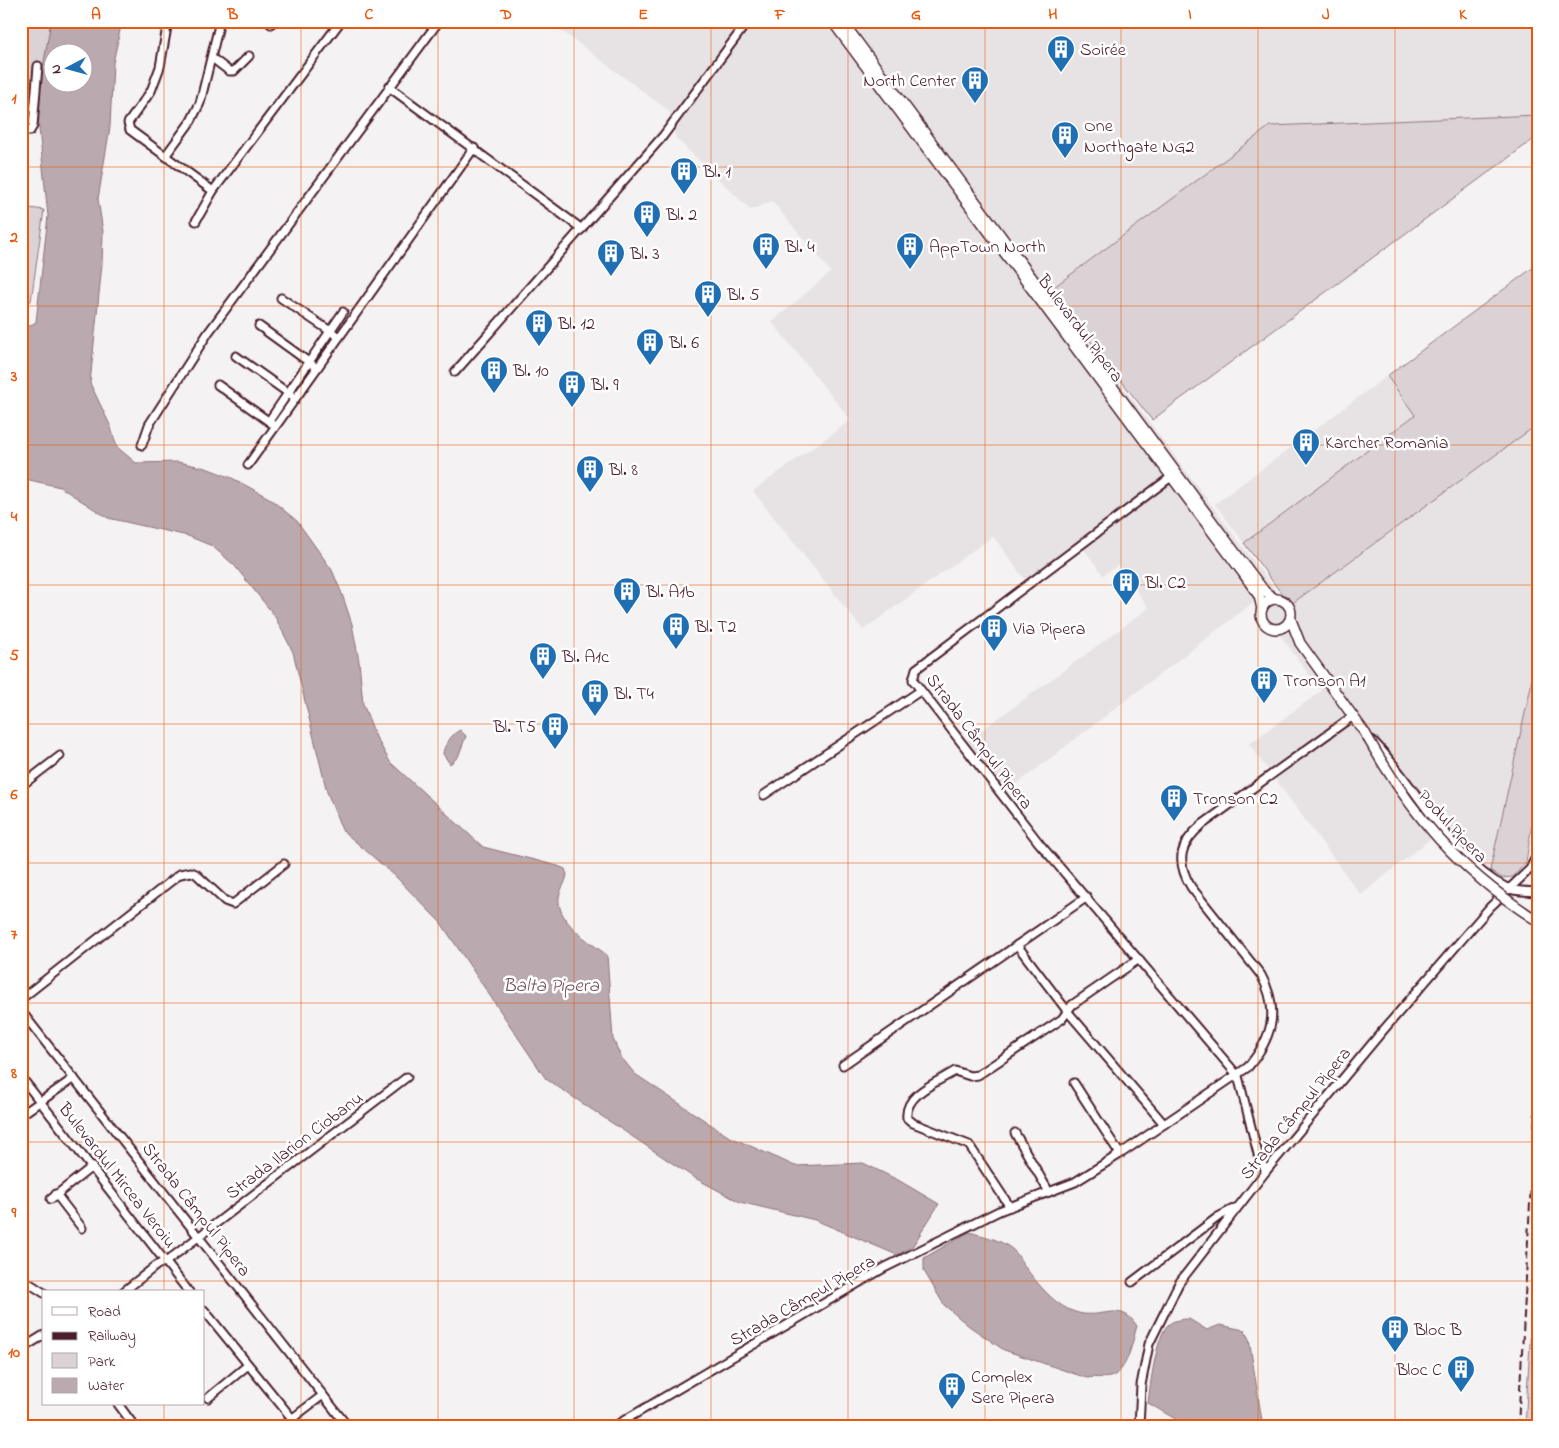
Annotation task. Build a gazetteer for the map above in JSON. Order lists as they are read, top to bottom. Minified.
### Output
{"streets":{"main road":["Bulevardul Pipera","Podul Pipera"],"street":["Strada Câmpul Pipera","Strada Ilarion Ciobanu","Bulevardul Mircea Veroiu"]},"crossings":[["Bulevardul Pipera","Strada Câmpul Pipera"],["Strada Câmpul Pipera","Strada Ilarion Ciobanu"],["Strada Ilarion Ciobanu","Bulevardul Mircea Veroiu"]],"water":["Balta Pipera"],"places":{"building":["Soirée","North Center","One Northgate NG2","Bl. 1","Bl. 2","Bl. 4","AppTown North","Bl. 3","Bl. 5","Bl. 12","Bl. 6","Bl. 10","Bl. 9","Karcher Romania","Bl. 8","Bl. C2","Bl. A1b","Bl. T2","Via Pipera","Bl. A1c","Tronson A1","Bl. T4","Bl. T5","Tronson C2","Bloc B","Bloc C","Complex Sere Pipera"]},"legend":["Road","Railway","Park","Water"],"north":"left","grid":{"columns":["A","B","C","D","E","F","G","H","I","J","K"],"rows":["1","2","3","4","5","6","7","8","9","10"]}}
